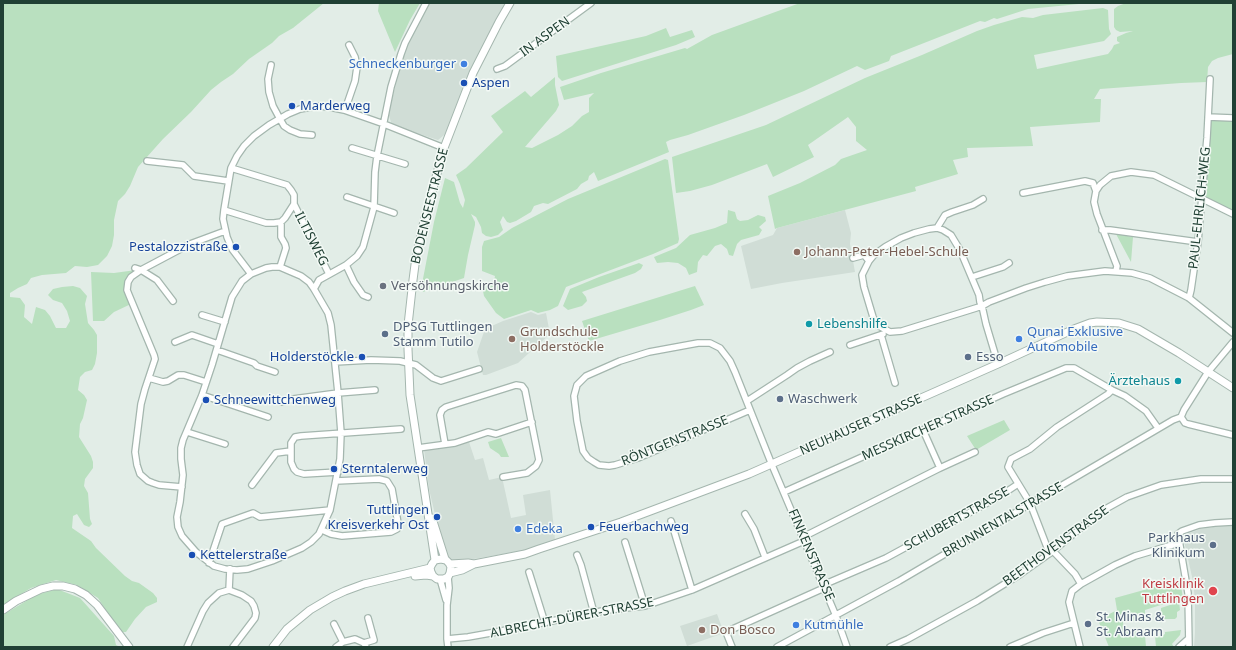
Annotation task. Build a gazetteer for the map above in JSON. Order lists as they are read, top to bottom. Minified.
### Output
{"streets":{"street":["IN ASPEN","BODENSEESTRASSE","PAUL-EHRLICH-WEG","ILTISWEG","NEUHAUSER STRASSE","MESSKIRCHER STRASSE","RÖNTGENSTRASSE","SCHUBERTSTRASSE","BRUNNENTALSTRASSE","BEETHOVENSTRASSE","FINKENSTRASSE","ALBRECHT-DÜRER-STRASSE"]},"crossings":[["BODENSEESTRASSE","NEUHAUSER STRASSE"],["NEUHAUSER STRASSE","RÖNTGENSTRASSE"],["NEUHAUSER STRASSE","FINKENSTRASSE"],["MESSKIRCHER STRASSE","SCHUBERTSTRASSE"],["MESSKIRCHER STRASSE","FINKENSTRASSE"],["RÖNTGENSTRASSE","FINKENSTRASSE"],["SCHUBERTSTRASSE","FINKENSTRASSE"],["BRUNNENTALSTRASSE","FINKENSTRASSE"],["FINKENSTRASSE","ALBRECHT-DÜRER-STRASSE"]],"places":["Schneckenburger","Aspen","Marderweg","Pestalozzistraße","Johann-Peter-Hebel-Schule","Versöhnungskirche","Lebenshilfe","DPSG Tuttlingen Stamm Tutilo","Grundschule Holderstöckle","Qunai Exklusive Automobile","Holderstöckle","Esso","Ärztehaus","Waschwerk","Schneewittchenweg","Sterntalerweg","Tuttlingen Kreisverkehr Ost","Feuerbachweg","Edeka","Parkhaus Klinikum","Kettelerstraße","Kreisklinik Tuttlingen","St. Minas & St. Abraam","Kutmühle","Don Bosco"]}
